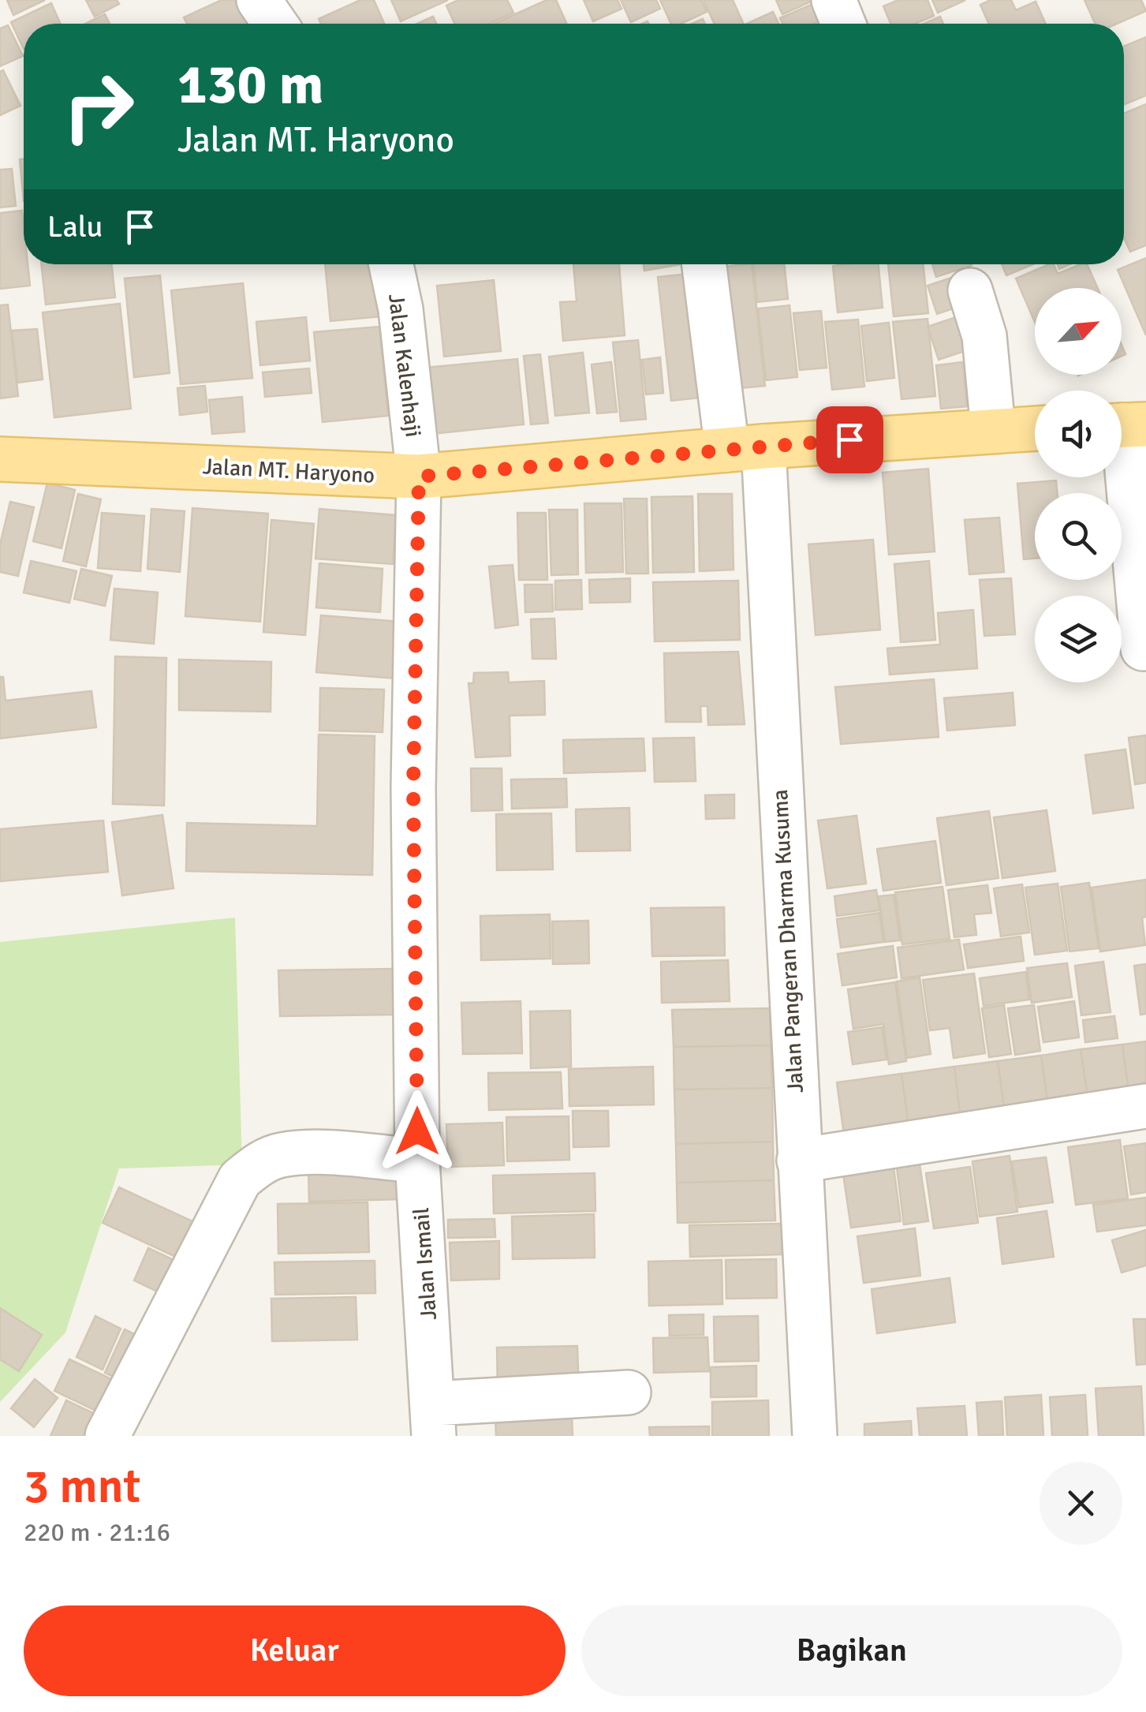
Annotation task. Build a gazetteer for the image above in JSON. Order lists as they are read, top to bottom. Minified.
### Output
{"streets":{"main road":["Jalan MT. Haryono"],"street":["Jalan Kalenhaji","Jalan Pangeran Dharma Kusuma","Jalan Ismail"]},"crossings":[["Jalan Kalenhaji","Jalan MT. Haryono"],["Jalan Kalenhaji","Jalan Ismail"],["Jalan MT. Haryono","Jalan Pangeran Dharma Kusuma"],["Jalan MT. Haryono","Jalan Ismail"]],"north":"top right","page":{"turn":["130 m","Jalan MT. Haryono"],"then":"Lalu","heading":["3 mnt","220 m · 21:16"],"buttons":["Keluar","Bagikan"]}}
